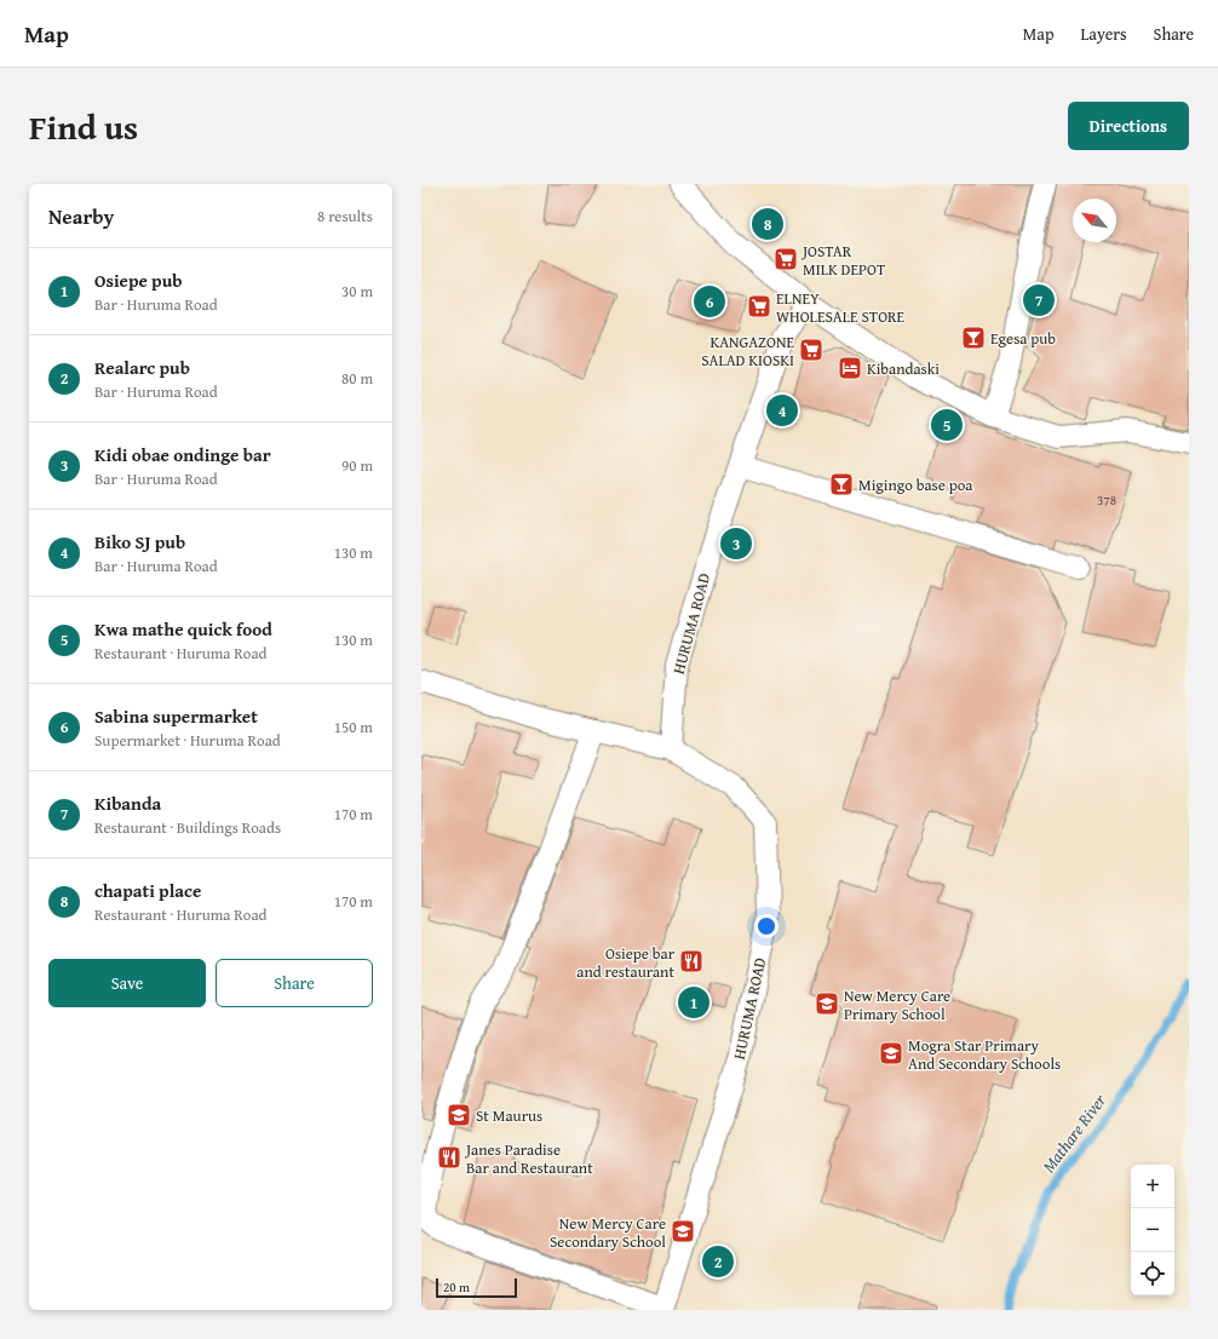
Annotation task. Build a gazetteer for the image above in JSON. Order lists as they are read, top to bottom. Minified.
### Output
{"streets":{"street":["HURUMA ROAD"]},"water":["Mathare River"],"places":{"supermarket":["JOSTAR MILK DEPOT","ELNEY WHOLESALE STORE","KANGAZONE SALAD KIOSKI"],"bar":["Egesa pub","Migingo base poa"],"hotel":["Kibandaski"],"restaurant":["Osiepe bar and restaurant","Janes Paradise Bar and Restaurant"],"school or university":["New Mercy Care Primary School","Mogra Star Primary And Secondary Schools","St Maurus","New Mercy Care Secondary School"]},"house_numbers":["378"],"scale_bar":"20 m","north":"top left","page":{"header":"Map","nav":["Map","Layers","Share"],"title":"Find us","buttons":["Directions",["Save","Share"]],"heading":["Nearby","8 results"],"pins":["8","7","6","4","5","3","1","2"],"list":[{"mark":"1","name":"Osiepe pub","note":"Bar · Huruma Road","value":"30 m"},{"mark":"2","name":"Realarc pub","note":"Bar · Huruma Road","value":"80 m"},{"mark":"3","name":"Kidi obae ondinge bar","note":"Bar · Huruma Road","value":"90 m"},{"mark":"4","name":"Biko SJ pub","note":"Bar · Huruma Road","value":"130 m"},{"mark":"5","name":"Kwa mathe quick food","note":"Restaurant · Huruma Road","value":"130 m"},{"mark":"6","name":"Sabina supermarket","note":"Supermarket · Huruma Road","value":"150 m"},{"mark":"7","name":"Kibanda","note":"Restaurant · Buildings Roads","value":"170 m"},{"mark":"8","name":"chapati place","note":"Restaurant · Huruma Road","value":"170 m"}],"map_buttons":["+","−"],"scale":"20 m"}}
